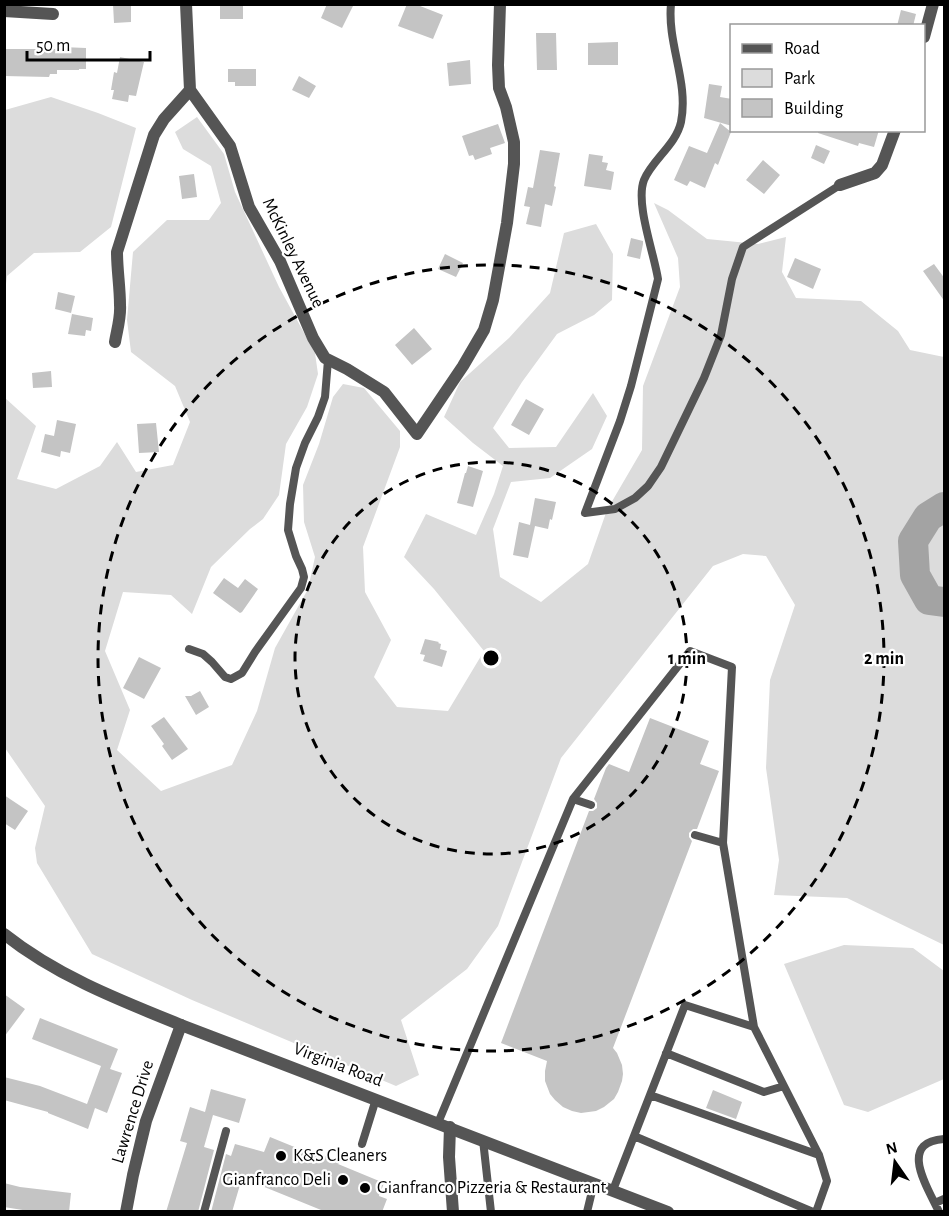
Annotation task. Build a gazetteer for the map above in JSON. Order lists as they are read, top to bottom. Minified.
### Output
{"streets":{"street":["McKinley Avenue","Virginia Road","Lawrence Drive"]},"crossings":[["Virginia Road","Lawrence Drive"]],"places":["K&S Cleaners","Gianfranco Deli","Gianfranco Pizzeria & Restaurant"],"legend":["Road","Park","Building"],"scale_bar":"50 m","north":"top","rings":["1 min","2 min"]}
